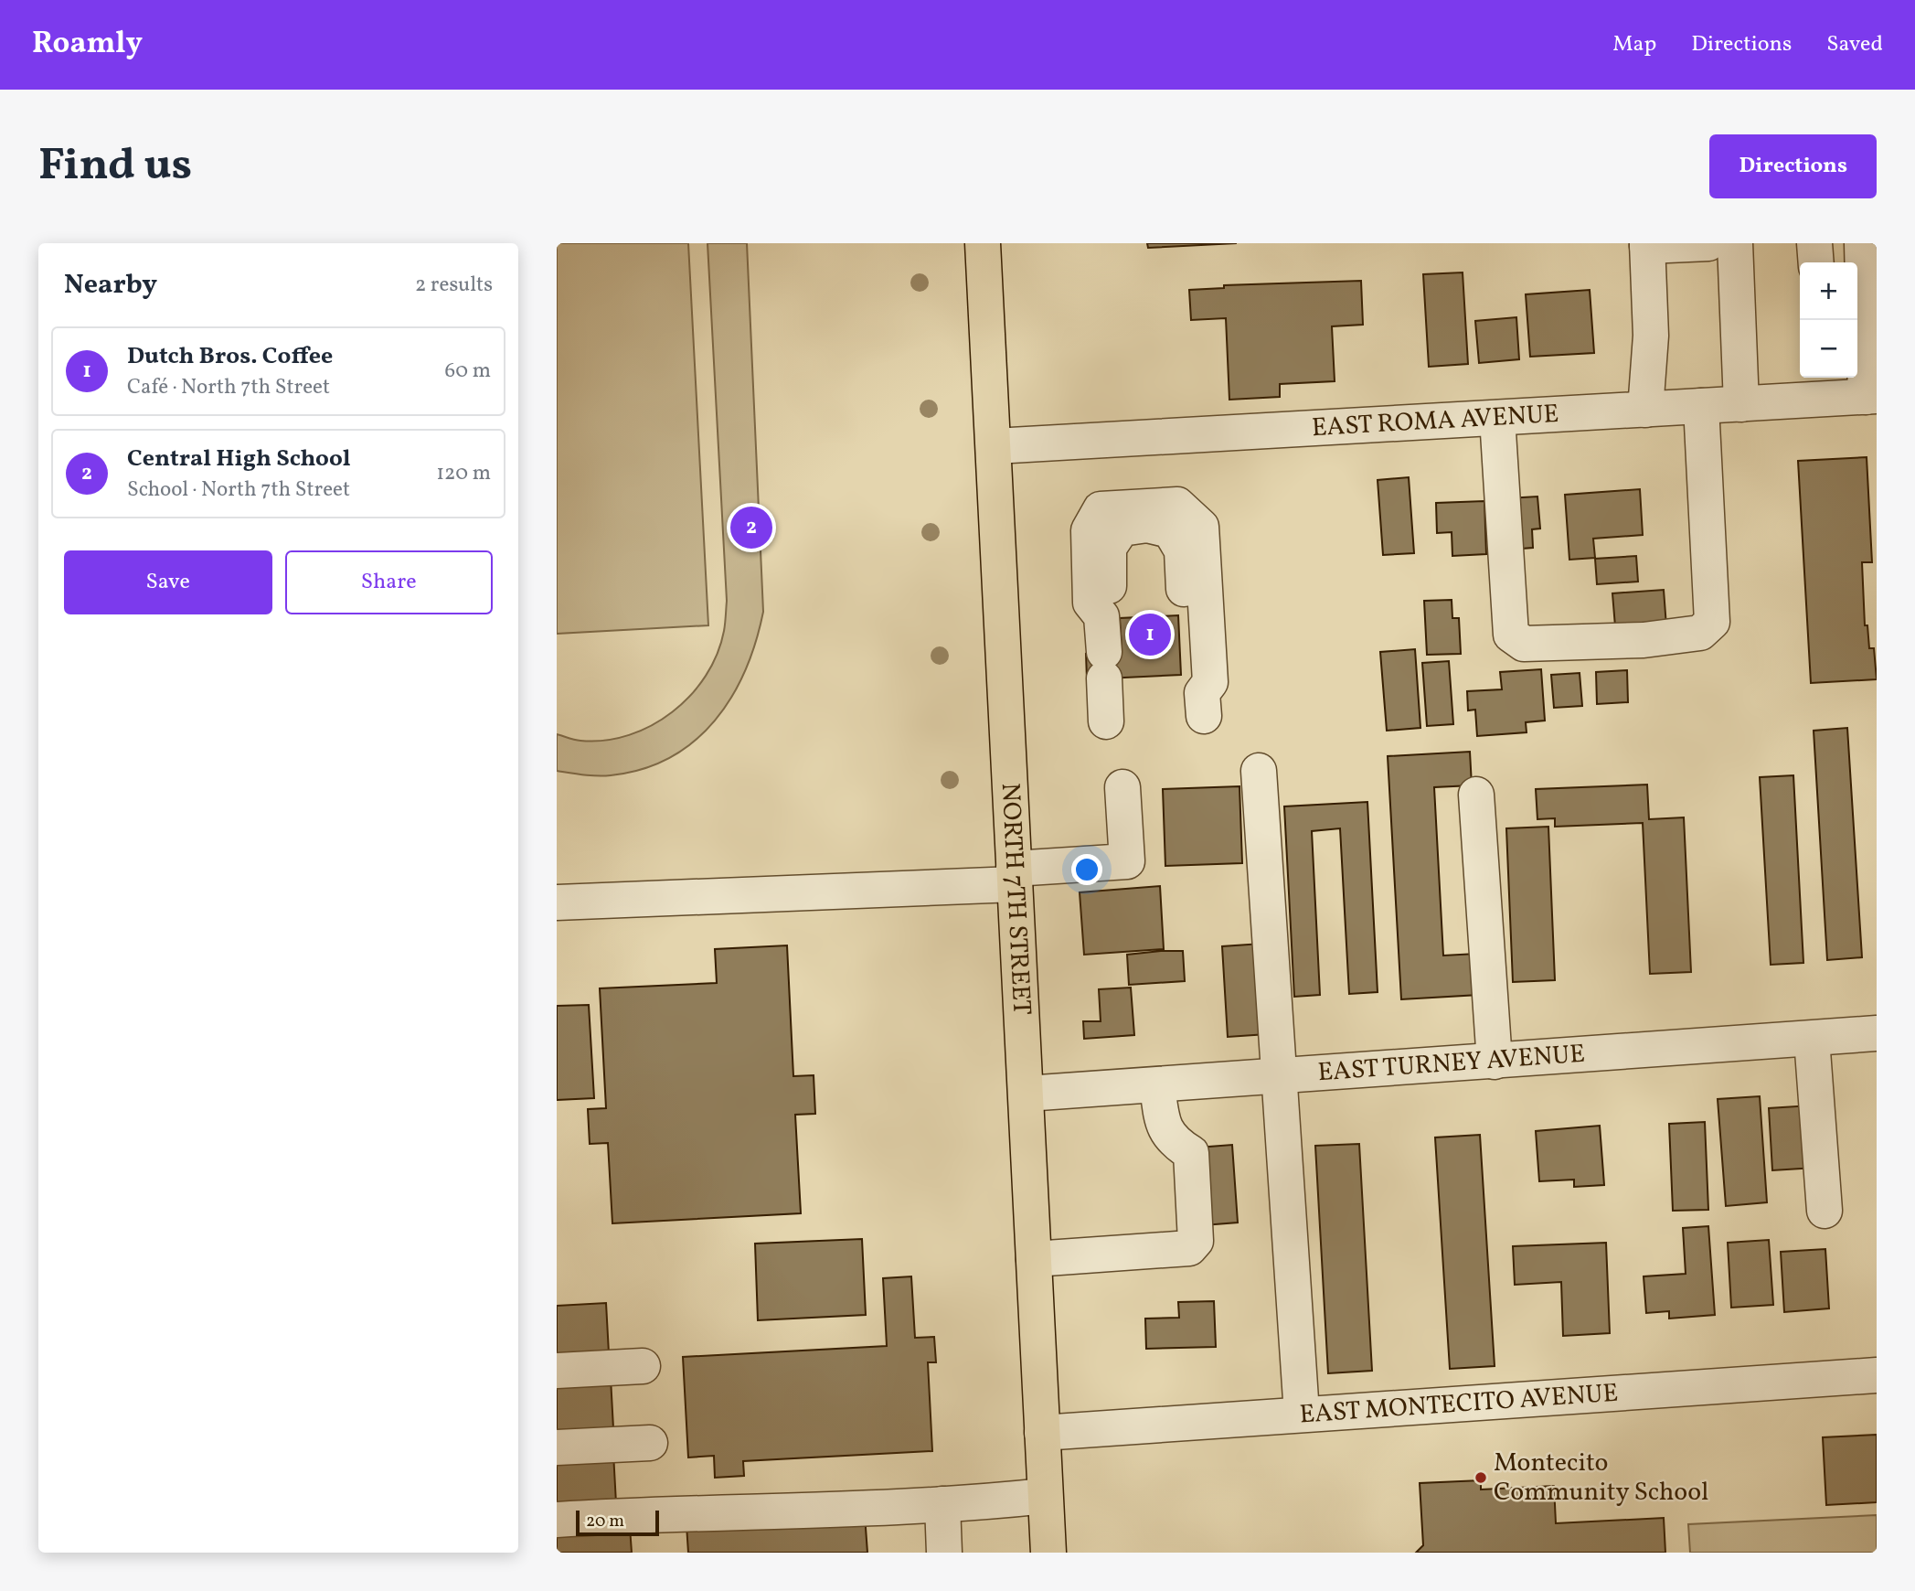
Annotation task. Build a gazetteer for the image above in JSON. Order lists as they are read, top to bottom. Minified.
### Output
{"streets":{"main road":["NORTH 7TH STREET"],"street":["EAST ROMA AVENUE","EAST TURNEY AVENUE","EAST MONTECITO AVENUE"]},"crossings":[["EAST ROMA AVENUE","NORTH 7TH STREET"],["NORTH 7TH STREET","EAST TURNEY AVENUE"],["NORTH 7TH STREET","EAST MONTECITO AVENUE"]],"places":["Montecito Community School"],"scale_bar":"20 m","page":{"header":"Roamly","nav":["Map","Directions","Saved"],"buttons":["Directions",["Save","Share"]],"title":"Find us","heading":["Nearby","2 results"],"map_buttons":["+","−"],"list":[{"mark":"1","name":"Dutch Bros. Coffee","note":"Café · North 7th Street","value":"60 m"},{"mark":"2","name":"Central High School","note":"School · North 7th Street","value":"120 m"}],"pins":["2","1"],"scale":"20 m"}}
